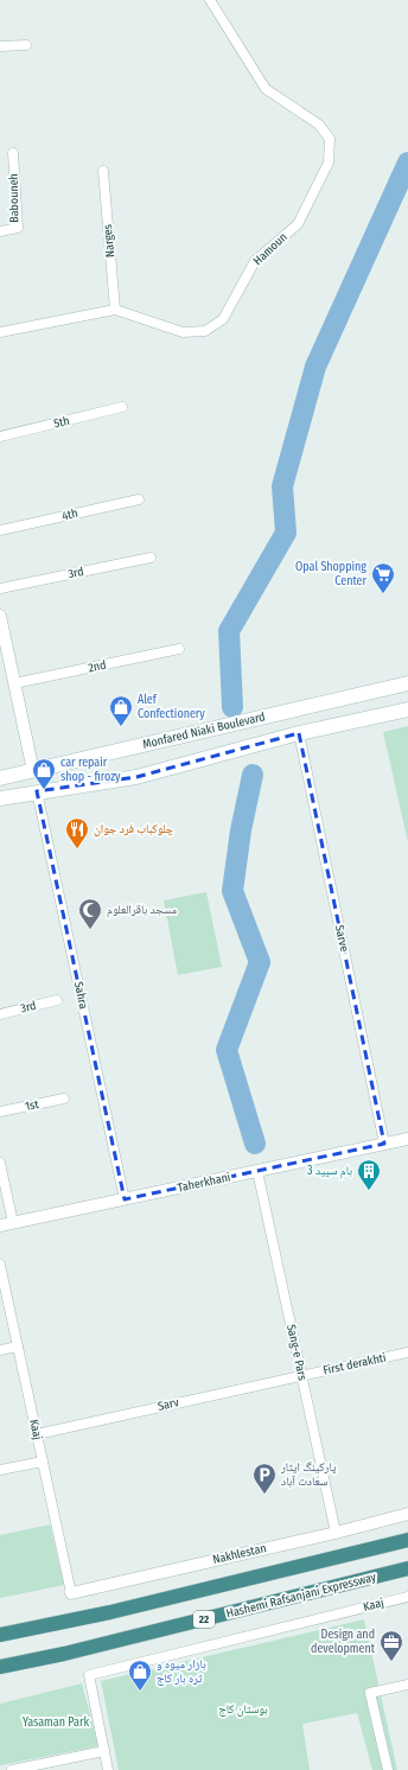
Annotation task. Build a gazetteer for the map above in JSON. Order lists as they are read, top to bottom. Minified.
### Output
{"streets":{"highway":["Hashemi Rafsanjani Expressway","22"],"main road":["Monfared Niaki Boulevard"],"street":["Babouneh","Narges","Hamoun","5th","4th","3rd","2nd","Sarve","Sahra","1st","Taherkhani","Sang-e Pars","First derakhti","Sarv","Kaaj","Nakhlestan"]},"crossings":[["Narges","Hamoun"],["Sarve","Taherkhani"],["Sahra","Taherkhani"],["Taherkhani","Sang-e Pars"],["Sang-e Pars","First derakhti"],["Sang-e Pars","Sarv"],["Sang-e Pars","Nakhlestan"],["First derakhti","Sarv"],["Sarv","Kaaj"],["Kaaj","Nakhlestan"]],"parks":["بوستان کاج","Yasaman Park"],"places":{"supermarket":["Opal Shopping Center"],"shop":["Alef Confectionery","car repair shop - firozy","بازار میوه و تره بار کاج"],"restaurant":["چلوکباب فرد جوان"],"mosque":["مسجد باقرالعلوم"],"building":["بام سپید 3"],"parking":["پارکینگ ایثار سعادت آباد"],"office":["Design and development"]}}
